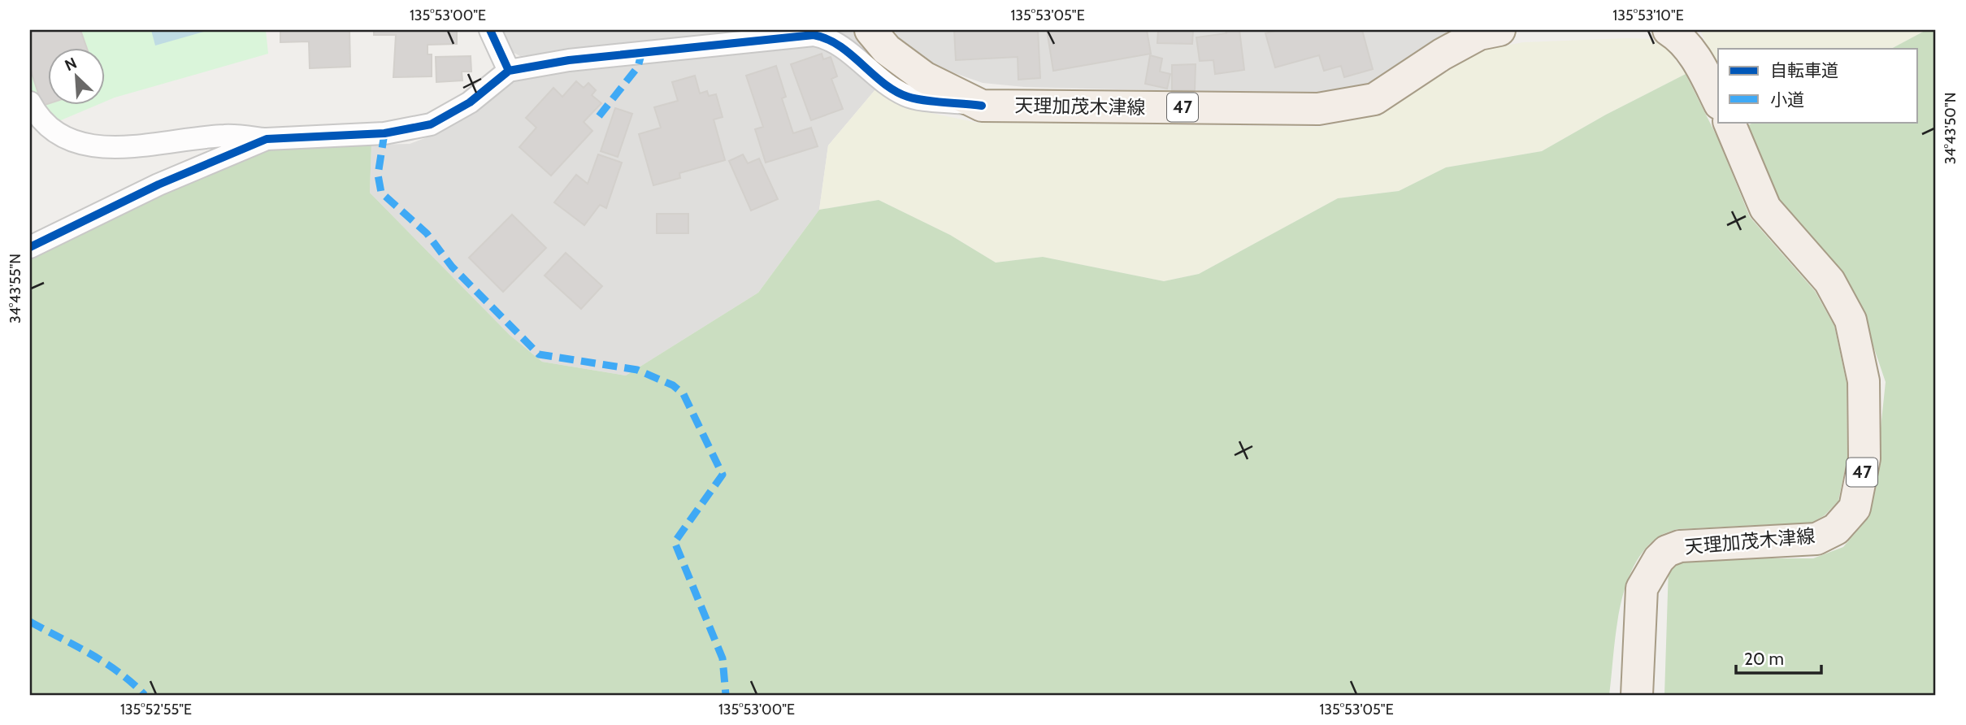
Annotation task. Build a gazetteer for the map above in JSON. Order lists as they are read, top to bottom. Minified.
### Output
{"streets":{"main road":["天理加茂木津線","47"]},"legend":["自転車道","小道"],"scale_bar":"20 m","north":"top left","coordinates":["135°53'00\"E","135°53'05\"E","135°53'10\"E","34°43'50\"N","34°43'55\"N","135°52'55\"E"]}
